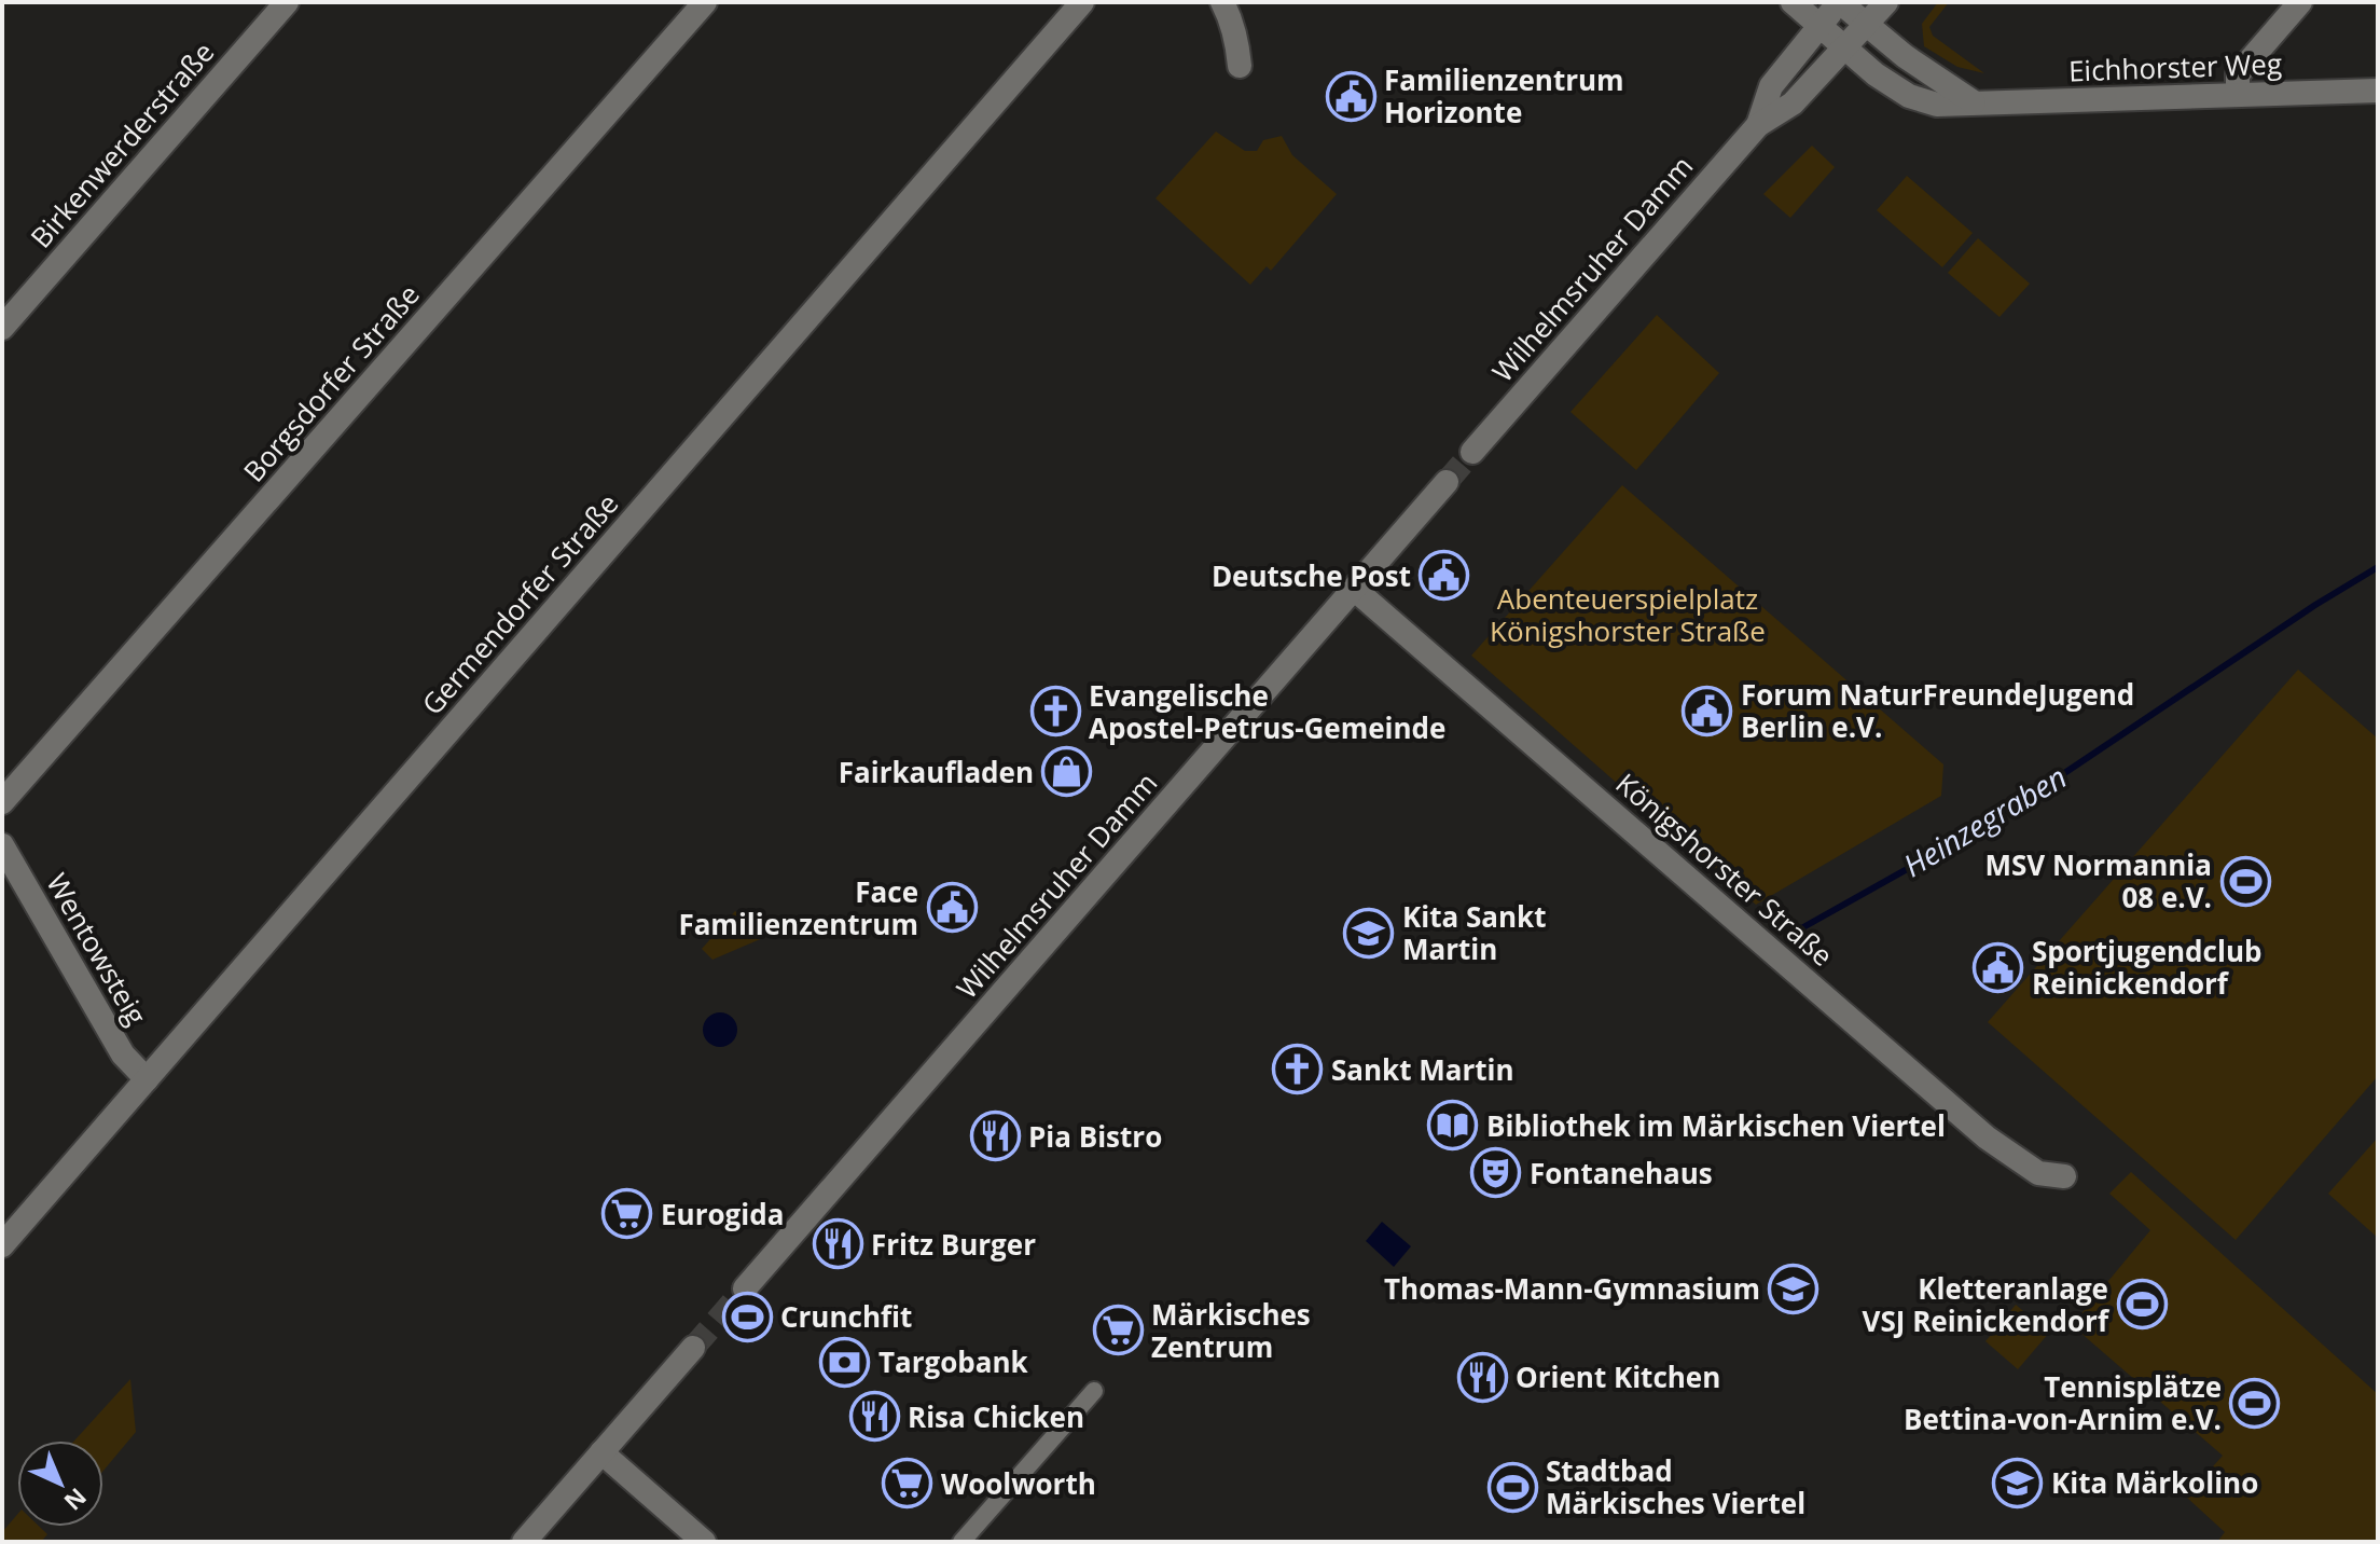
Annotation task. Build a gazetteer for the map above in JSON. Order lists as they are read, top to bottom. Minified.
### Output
{"streets":{"street":["Eichhorster Weg","Birkenwerderstraße","Wilhelmsruher Damm","Borgsdorfer Straße","Germendorfer Straße","Königshorster Straße","Wentowsteig"]},"crossings":[["Eichhorster Weg","Wilhelmsruher Damm"],["Wilhelmsruher Damm","Königshorster Straße"],["Germendorfer Straße","Wentowsteig"]],"water":["Heinzegraben"],"parks":["Abenteuerspielplatz Königshorster Straße"],"places":{"public building":["Familienzentrum Horizonte","Deutsche Post","Forum NaturFreundeJugend Berlin e.V.","Face Familienzentrum","Sportjugendclub Reinickendorf"],"church":["Evangelische Apostel-Petrus-Gemeinde","Sankt Martin"],"shop":["Fairkaufladen"],"sports":["MSV Normannia 08 e.V.","Kletteranlage VSJ Reinickendorf","Crunchfit","Tennisplätze Bettina-von-Arnim e.V.","Stadtbad Märkisches Viertel"],"school or university":["Kita Sankt Martin","Thomas-Mann-Gymnasium","Kita Märkolino"],"library":["Bibliothek im Märkischen Viertel"],"restaurant":["Pia Bistro","Fritz Burger","Orient Kitchen","Risa Chicken"],"theatre":["Fontanehaus"],"supermarket":["Eurogida","Märkisches Zentrum","Woolworth"],"bank":["Targobank"]},"north":"bottom right"}
